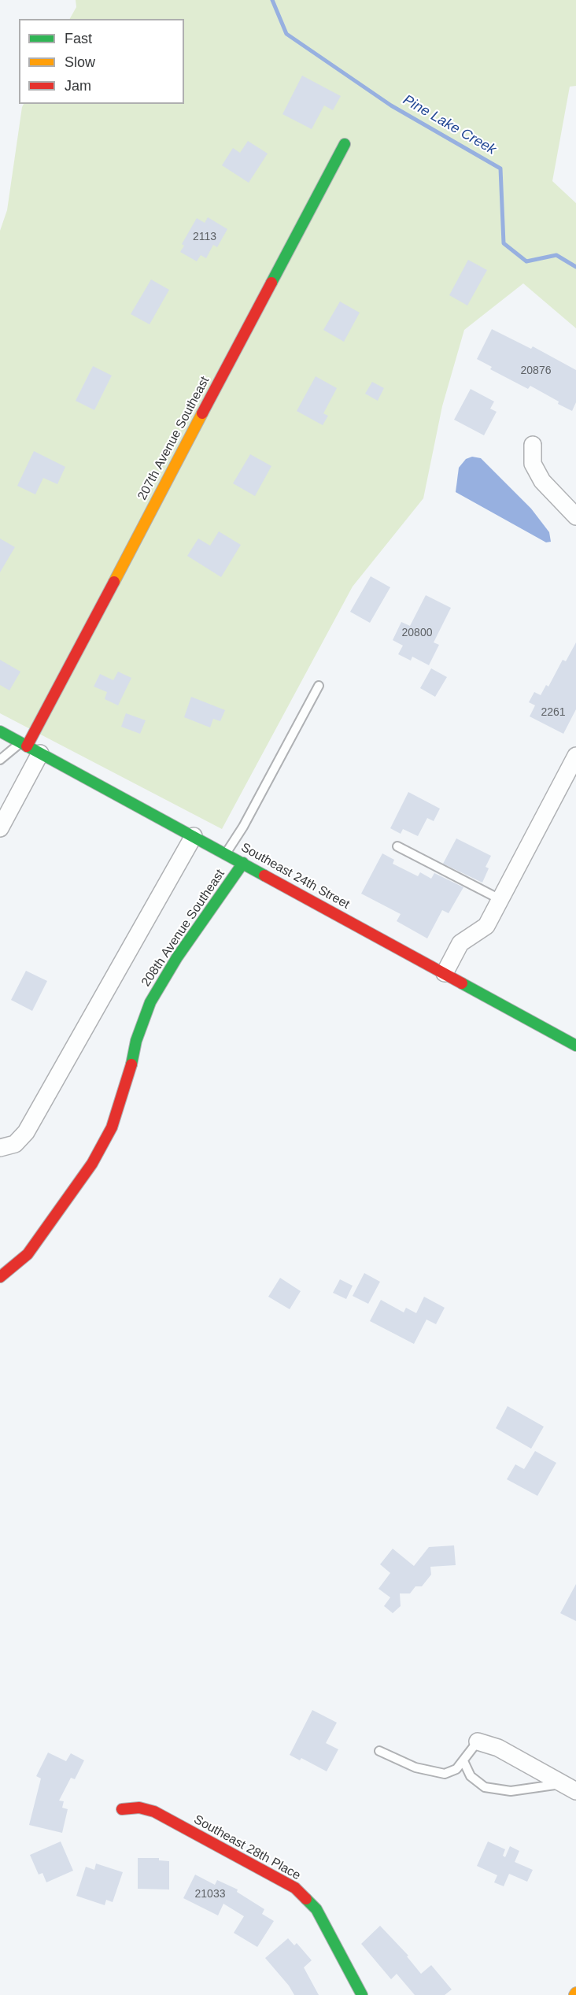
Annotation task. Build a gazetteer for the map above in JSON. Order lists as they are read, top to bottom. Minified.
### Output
{"streets":{"street":["207th Avenue Southeast","Southeast 24th Street","208th Avenue Southeast","Southeast 28th Place"]},"crossings":[["207th Avenue Southeast","Southeast 24th Street"],["Southeast 24th Street","208th Avenue Southeast"]],"water":["Pine Lake Creek"],"house_numbers":["2113","20876","20800","2261","21033"],"legend":["Fast","Slow","Jam"]}
